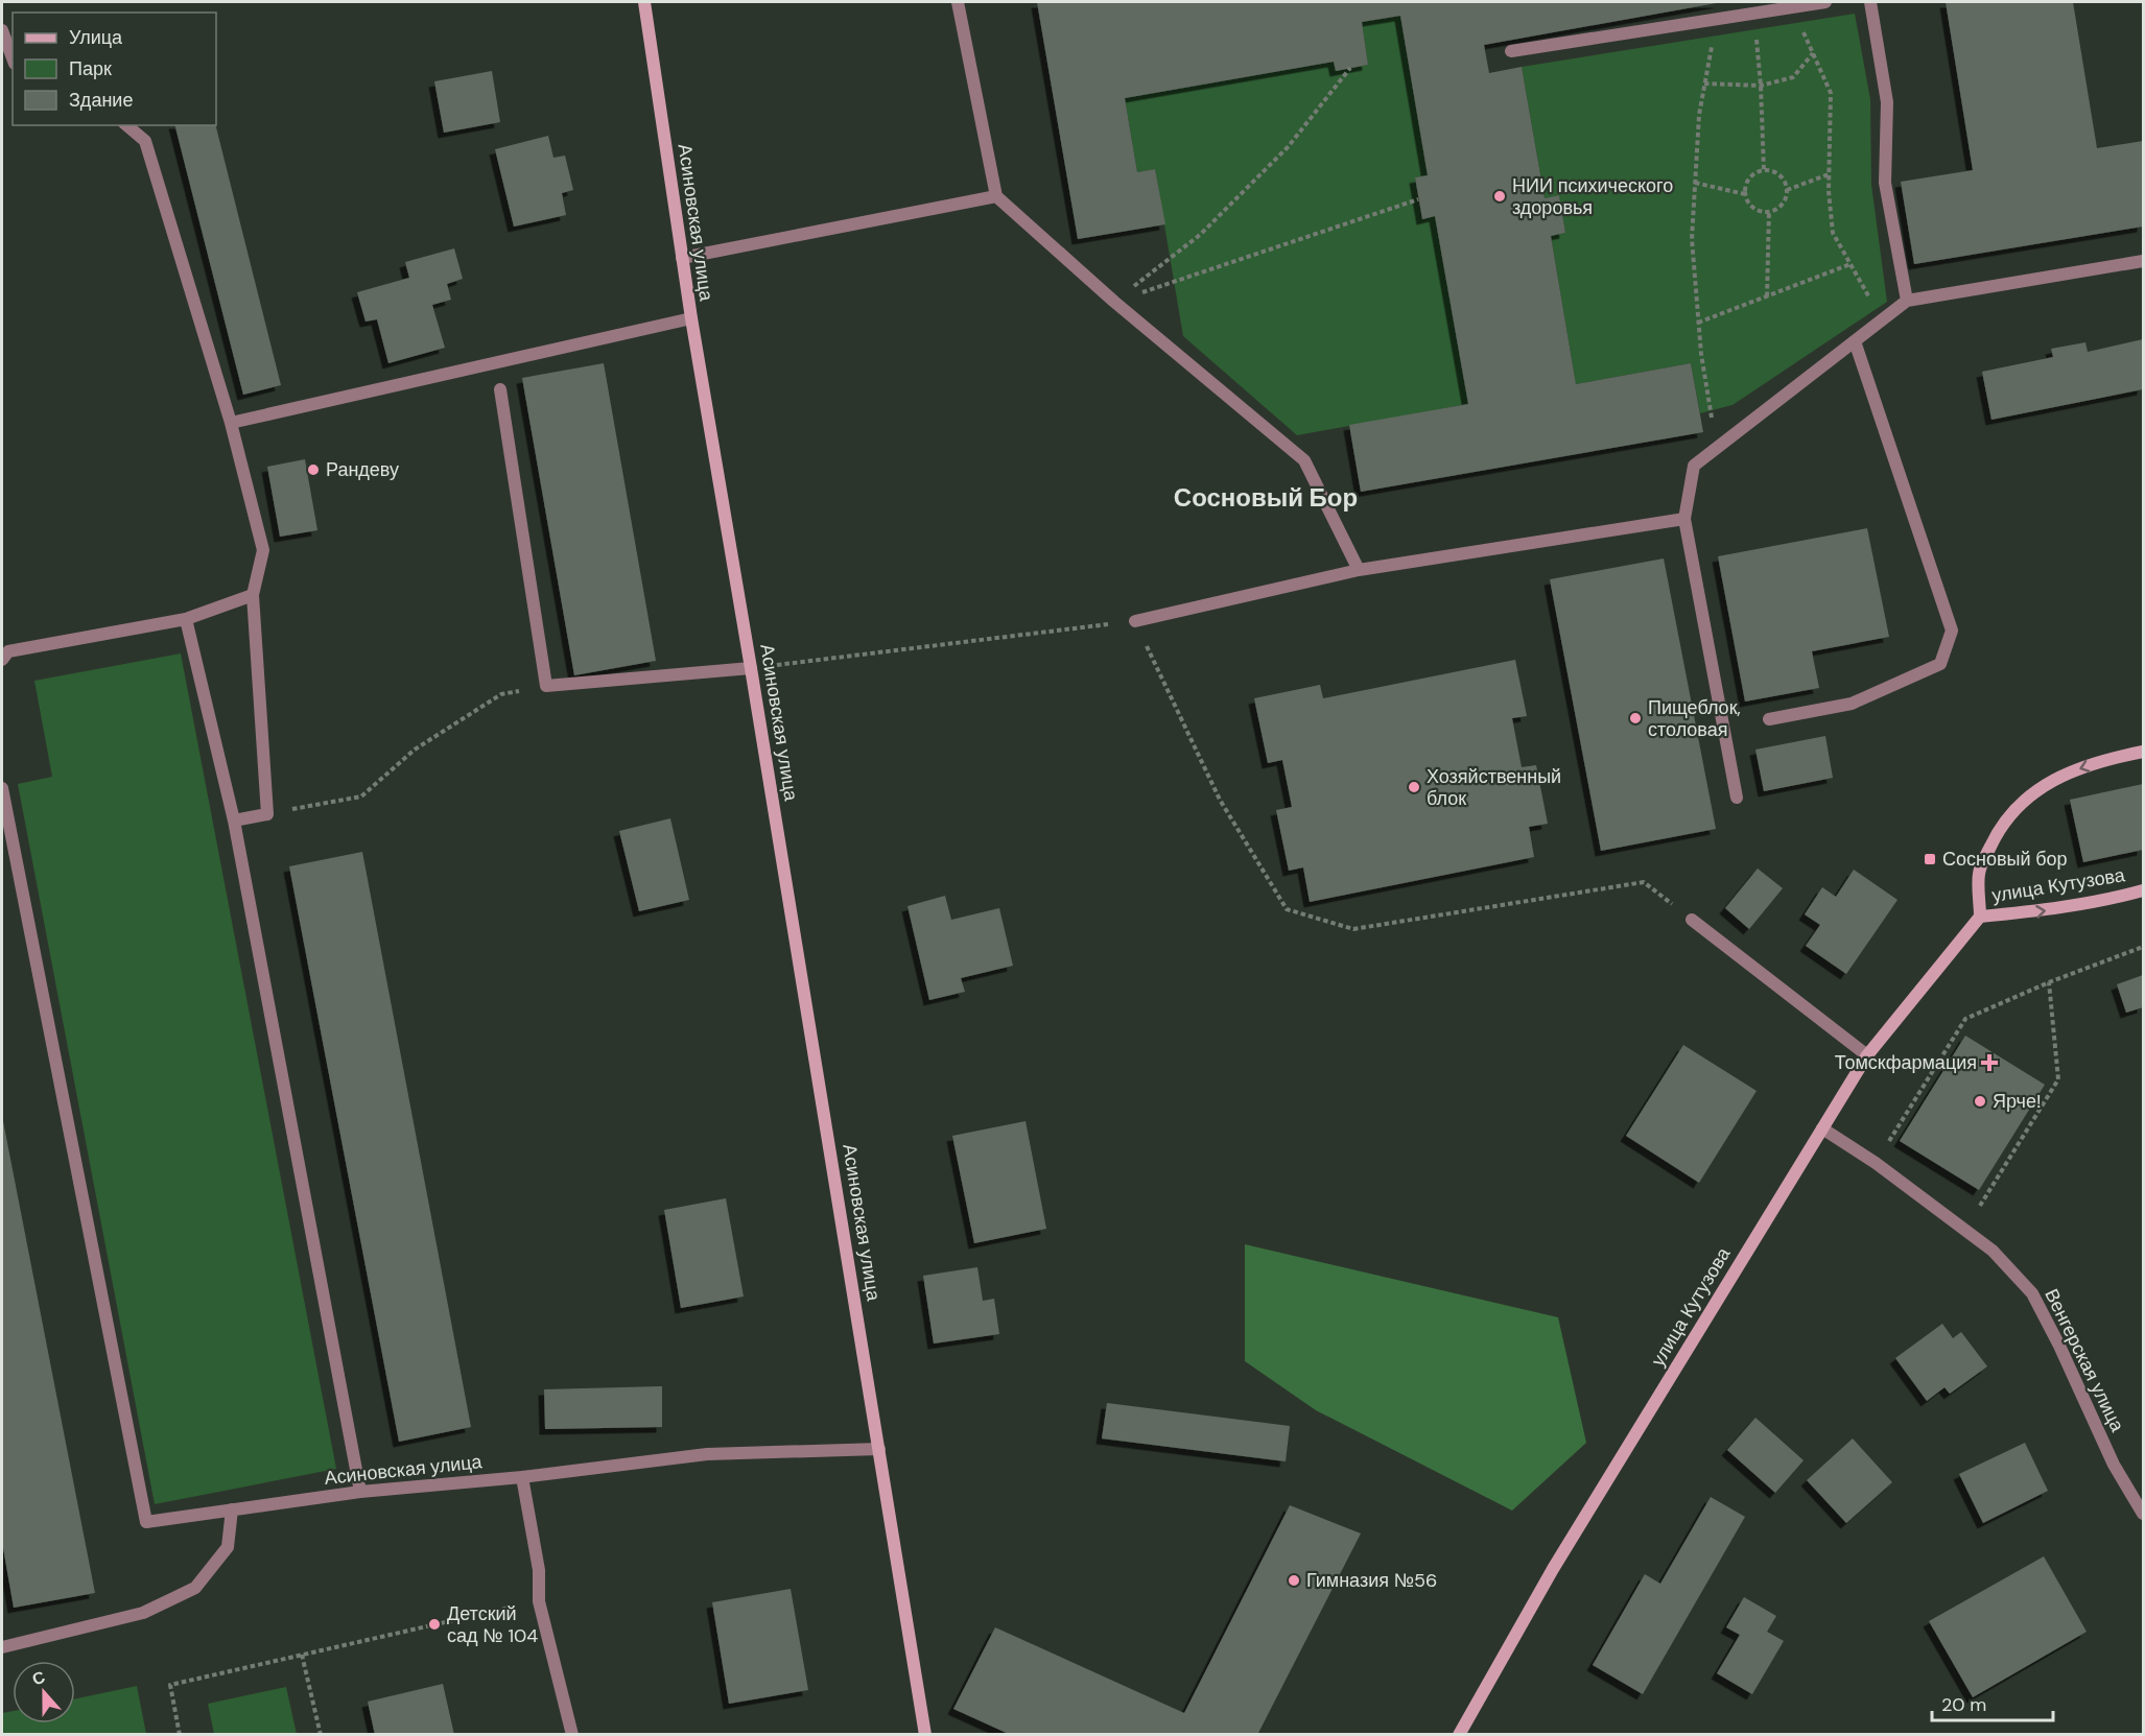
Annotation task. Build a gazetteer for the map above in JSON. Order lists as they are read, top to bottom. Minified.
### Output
{"streets":{"street":["Асиновская улица","улица Кутузова","Венгерская улица"]},"crossings":[["улица Кутузова","Венгерская улица"]],"districts":["Сосновый Бор"],"places":{"other":["НИИ психического здоровья","Рандеву","Пищеблок, столовая","Хозяйственный блок","Ярче!","Гимназия №56","Детский сад № 104"],"transit":["Сосновый бор"],"health":["Томскфармация"]},"legend":["Улица","Парк","Здание"],"scale_bar":"20 m","north":"top"}
